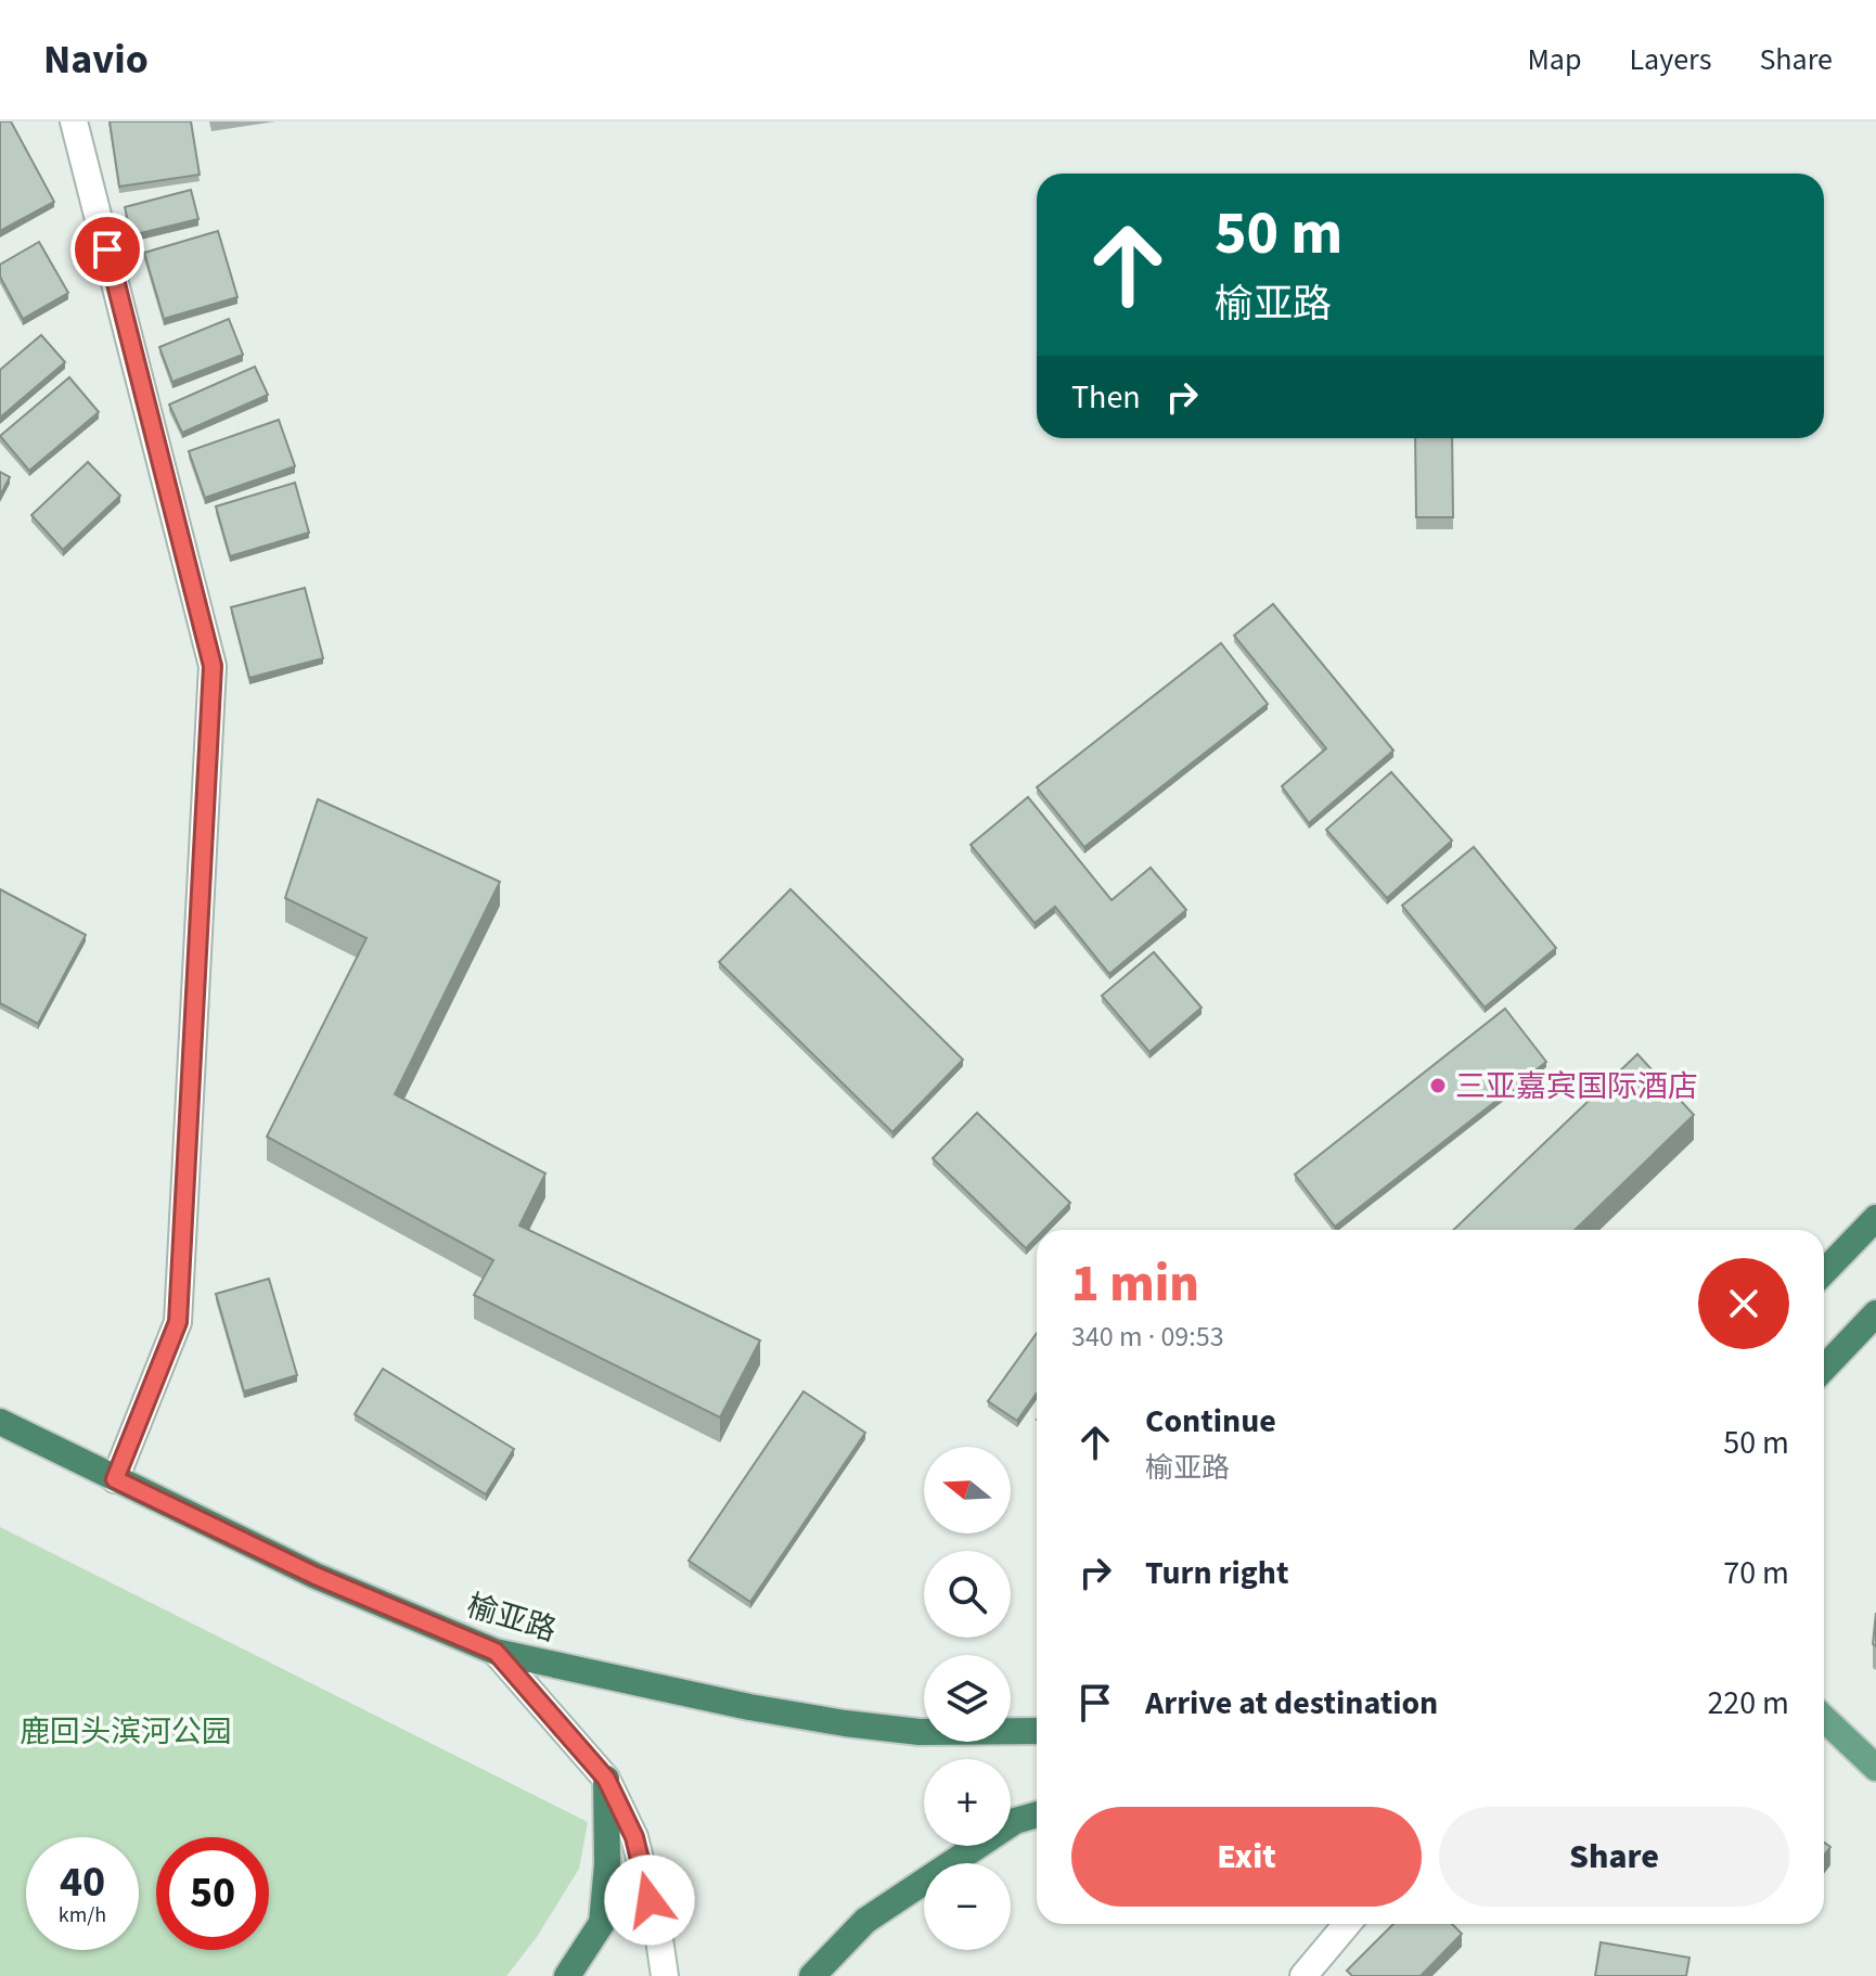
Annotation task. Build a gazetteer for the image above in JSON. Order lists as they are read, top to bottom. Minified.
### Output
{"streets":{"highway":["榆亚路"]},"parks":["鹿回头滨河公园"],"places":["三亚嘉宾国际酒店"],"north":"left","page":{"header":"Navio","nav":["Map","Layers","Share"],"turn":["50 m","榆亚路"],"then":"Then","heading":["1 min","340 m · 09:53"],"list":[{"name":"Continue","note":"榆亚路","value":"50 m"},{"name":"Turn right","value":"70 m"},{"name":"Arrive at destination","value":"220 m"}],"map_buttons":["+","−"],"buttons":["Exit","Share"],"speed":"40 km/h","limit":"50"}}
